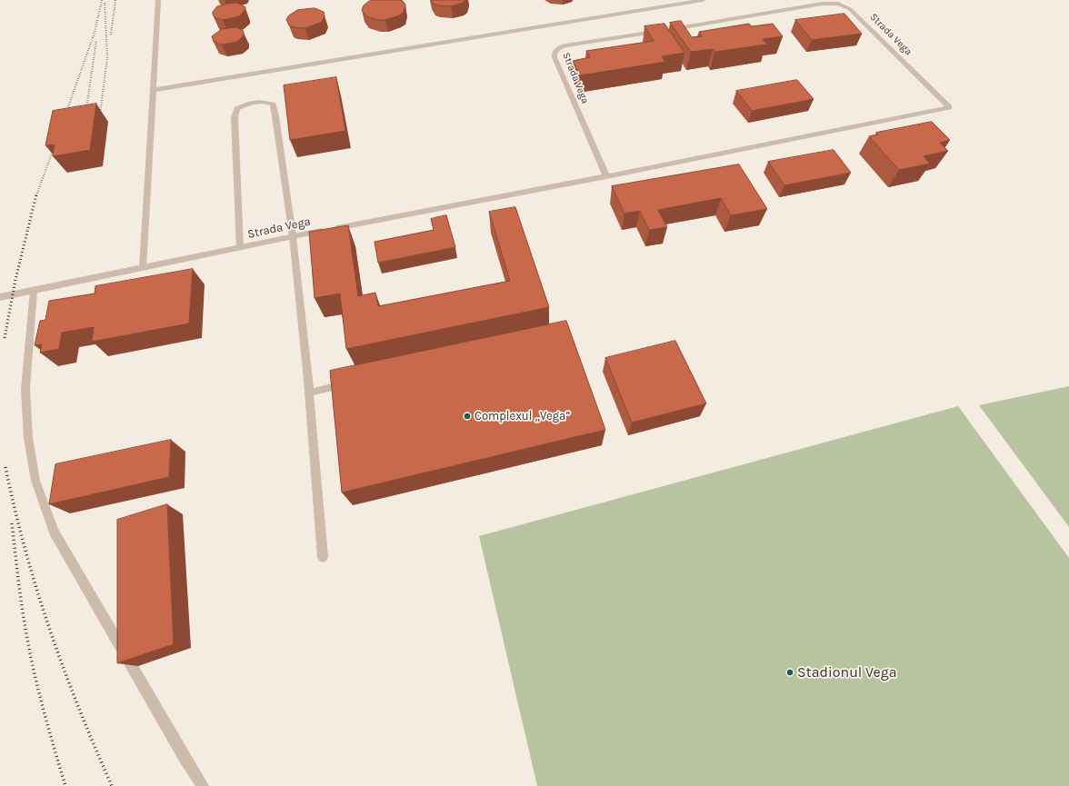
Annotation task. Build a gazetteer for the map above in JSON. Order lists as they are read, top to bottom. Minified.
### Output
{"streets":{"street":["Strada Vega"]},"places":["Complexul „Vega”","Stadionul Vega"]}
